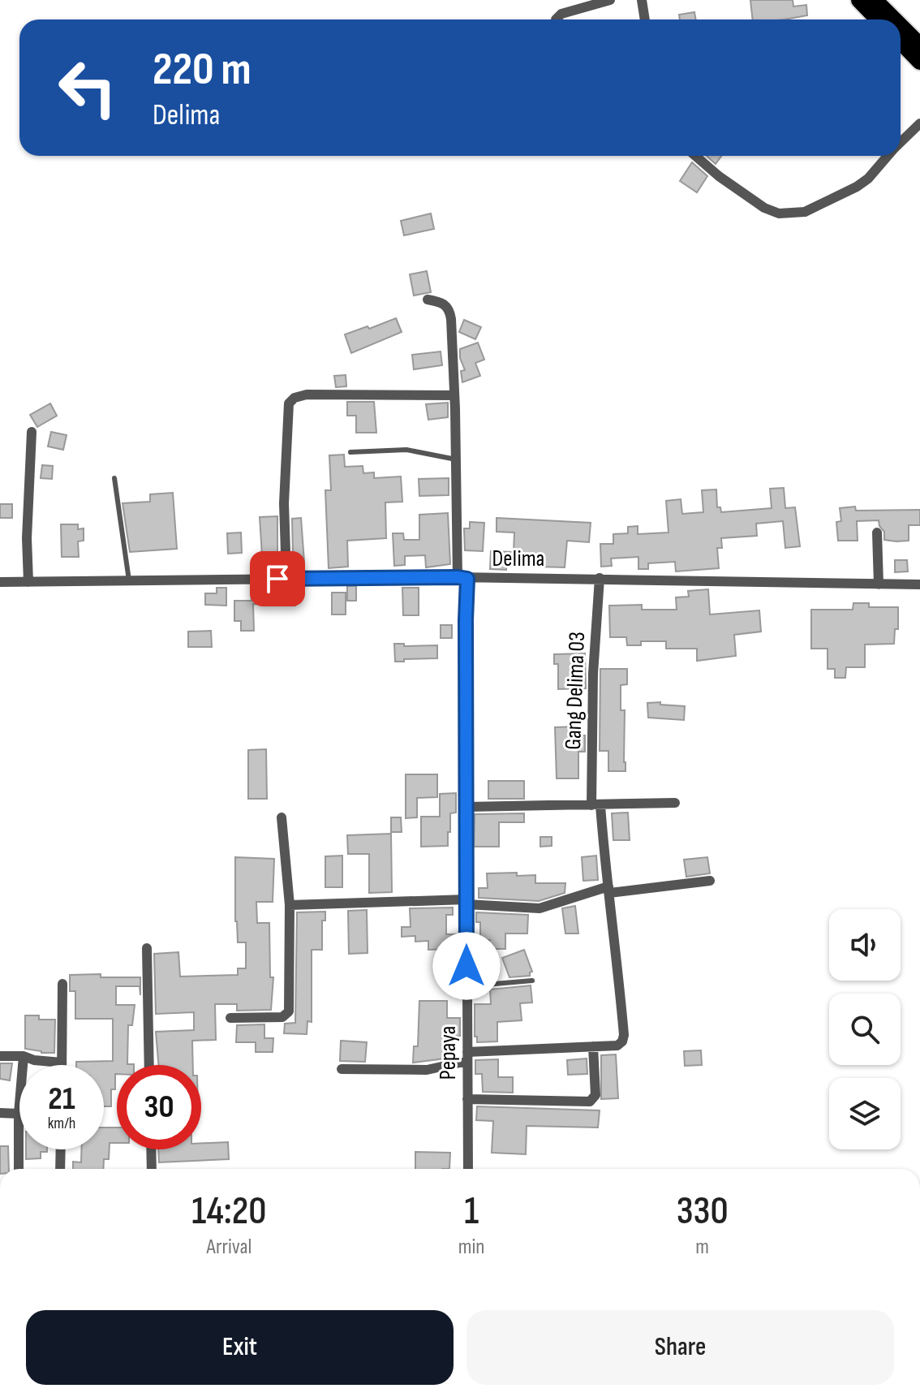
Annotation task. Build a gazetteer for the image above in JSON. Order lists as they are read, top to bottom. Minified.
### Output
{"streets":{"street":["Delima","Gang Delima 03","Pepaya"]},"crossings":[["Delima","Gang Delima 03"],["Delima","Pepaya"]],"page":{"turn":["220 m","Delima"],"speed":"21 km/h","limit":"30","eta":["14:20","Arrival","1","min","330","m"],"buttons":["Exit","Share"]}}
